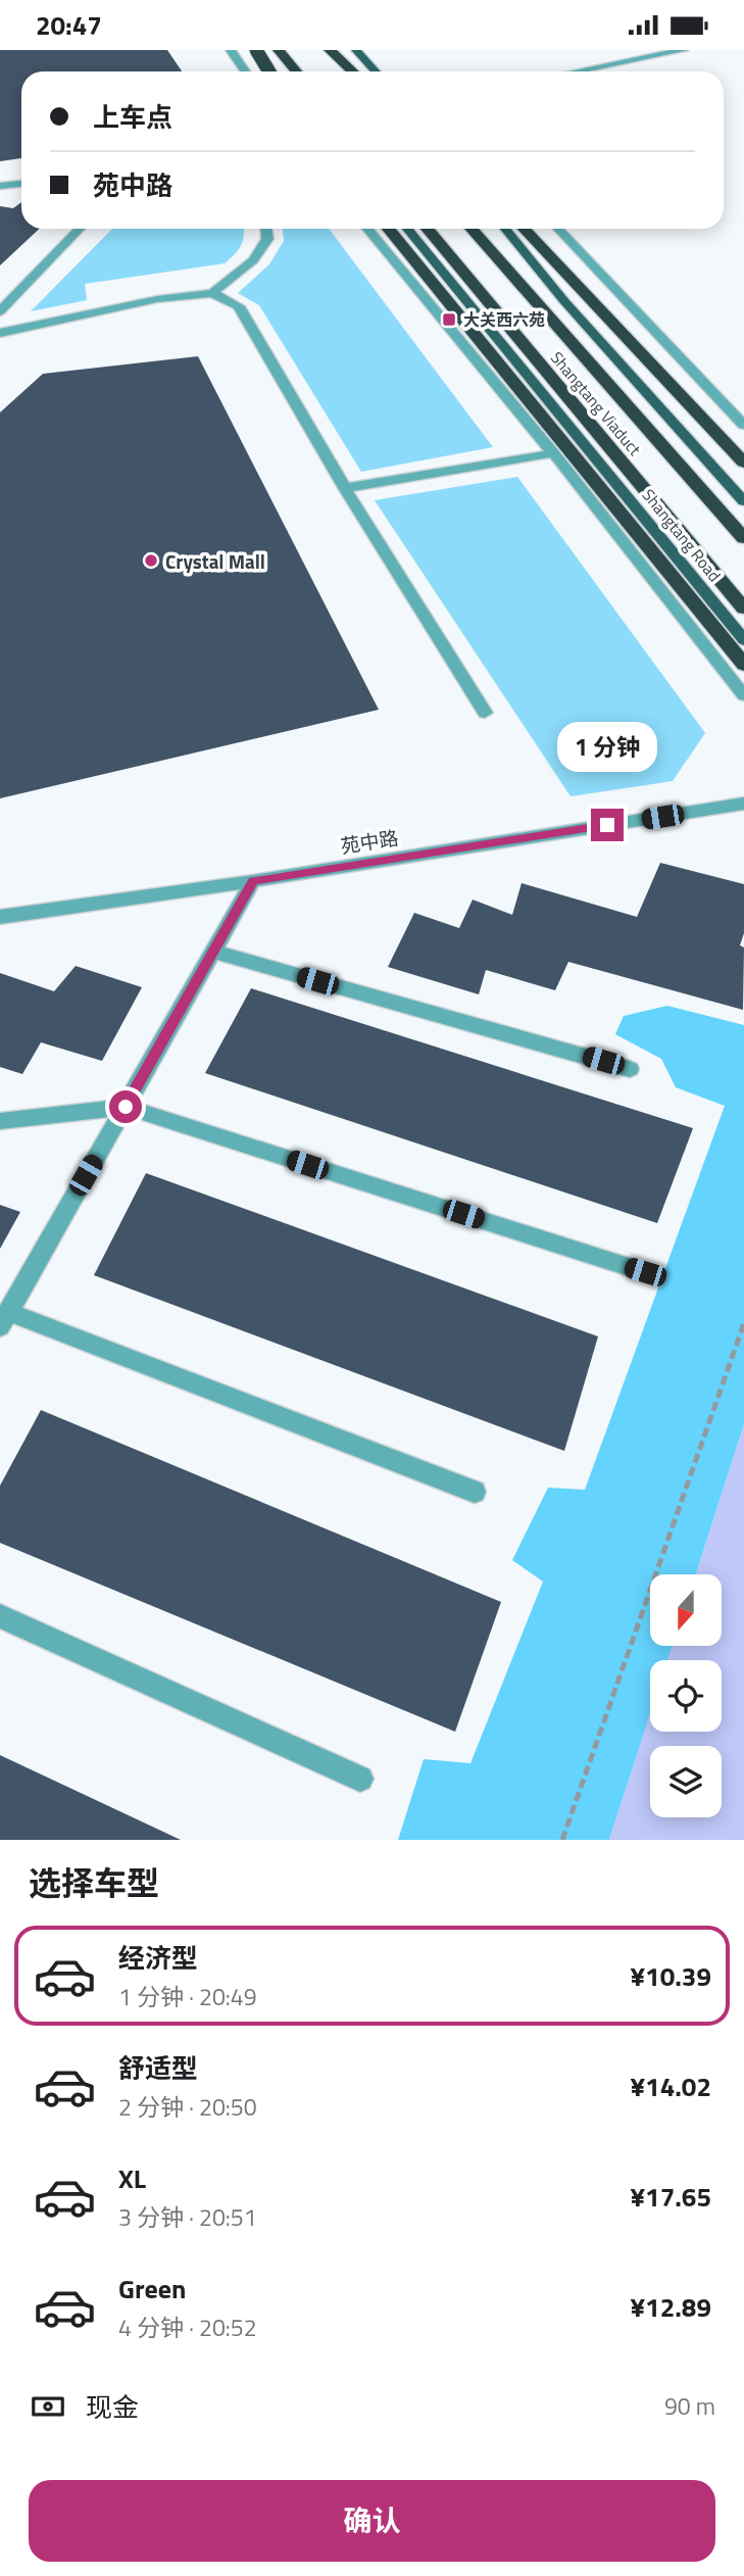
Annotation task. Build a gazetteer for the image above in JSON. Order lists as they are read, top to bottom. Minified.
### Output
{"streets":{"highway":["Shangtang Viaduct"],"main road":["Shangtang Road"],"street":["苑中路"]},"places":{"transit":["大关西六苑"],"other":["Crystal Mall"]},"north":"bottom","page":{"status":"20:47","banner":["上车点","苑中路"],"bubble":"1 分钟","heading":"选择车型","list":[{"name":"经济型","note":"1 分钟 · 20:49","value":"¥10.39"},{"name":"舒适型","note":"2 分钟 · 20:50","value":"¥14.02"},{"name":"XL","note":"3 分钟 · 20:51","value":"¥17.65"},{"name":"Green","note":"4 分钟 · 20:52","value":"¥12.89"}],"pay":["现金","90 m"],"buttons":"确认"}}
